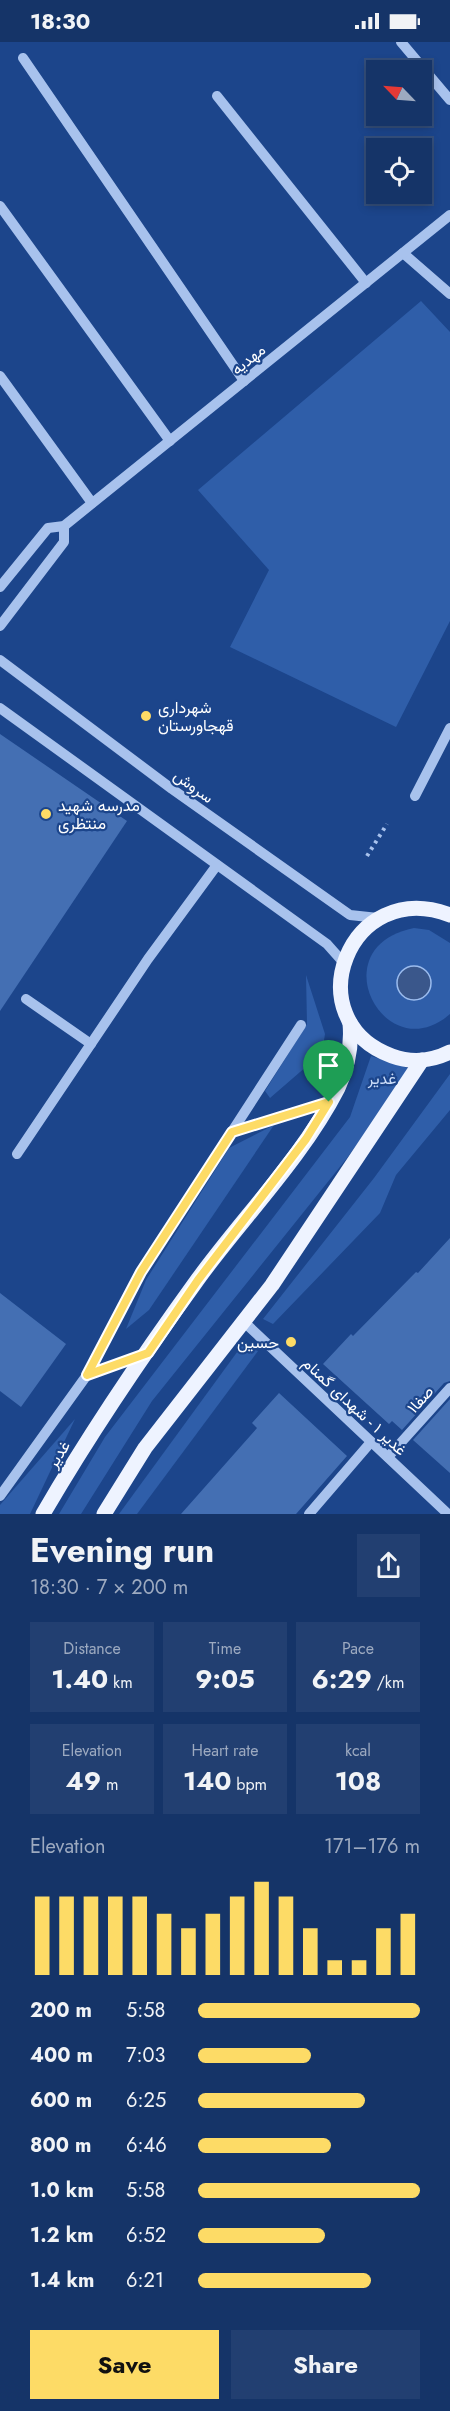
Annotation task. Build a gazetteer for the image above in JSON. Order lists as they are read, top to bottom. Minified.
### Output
{"streets":{"main road":["غدیر"],"street":["مهدیه","سروش","صفا۱","غدیر ۱ - شهدای گمنام"]},"crossings":[["صفا۱","غدیر ۱ - شهدای گمنام"]],"parks":["غدیر"],"places":["شهرداری قهجاورستان","مدرسه شهید منتظری","حسین"],"north":"top left","page":{"status":"18:30","heading":["Evening run","18:30 · 7 × 200 m"],"stats":[["Distance","1.40 km"],["Time","9:05"],["Pace","6:29 /km"],["Elevation","49 m"],["Heart rate","140 bpm"],["kcal","108"]],"chart":["Elevation","171–176 m"],"list":[{"name":"200 m","note":"5:58"},{"name":"400 m","note":"7:03"},{"name":"600 m","note":"6:25"},{"name":"800 m","note":"6:46"},{"name":"1.0 km","note":"5:58"},{"name":"1.2 km","note":"6:52"},{"name":"1.4 km","note":"6:21"}],"buttons":["Save","Share"]}}
